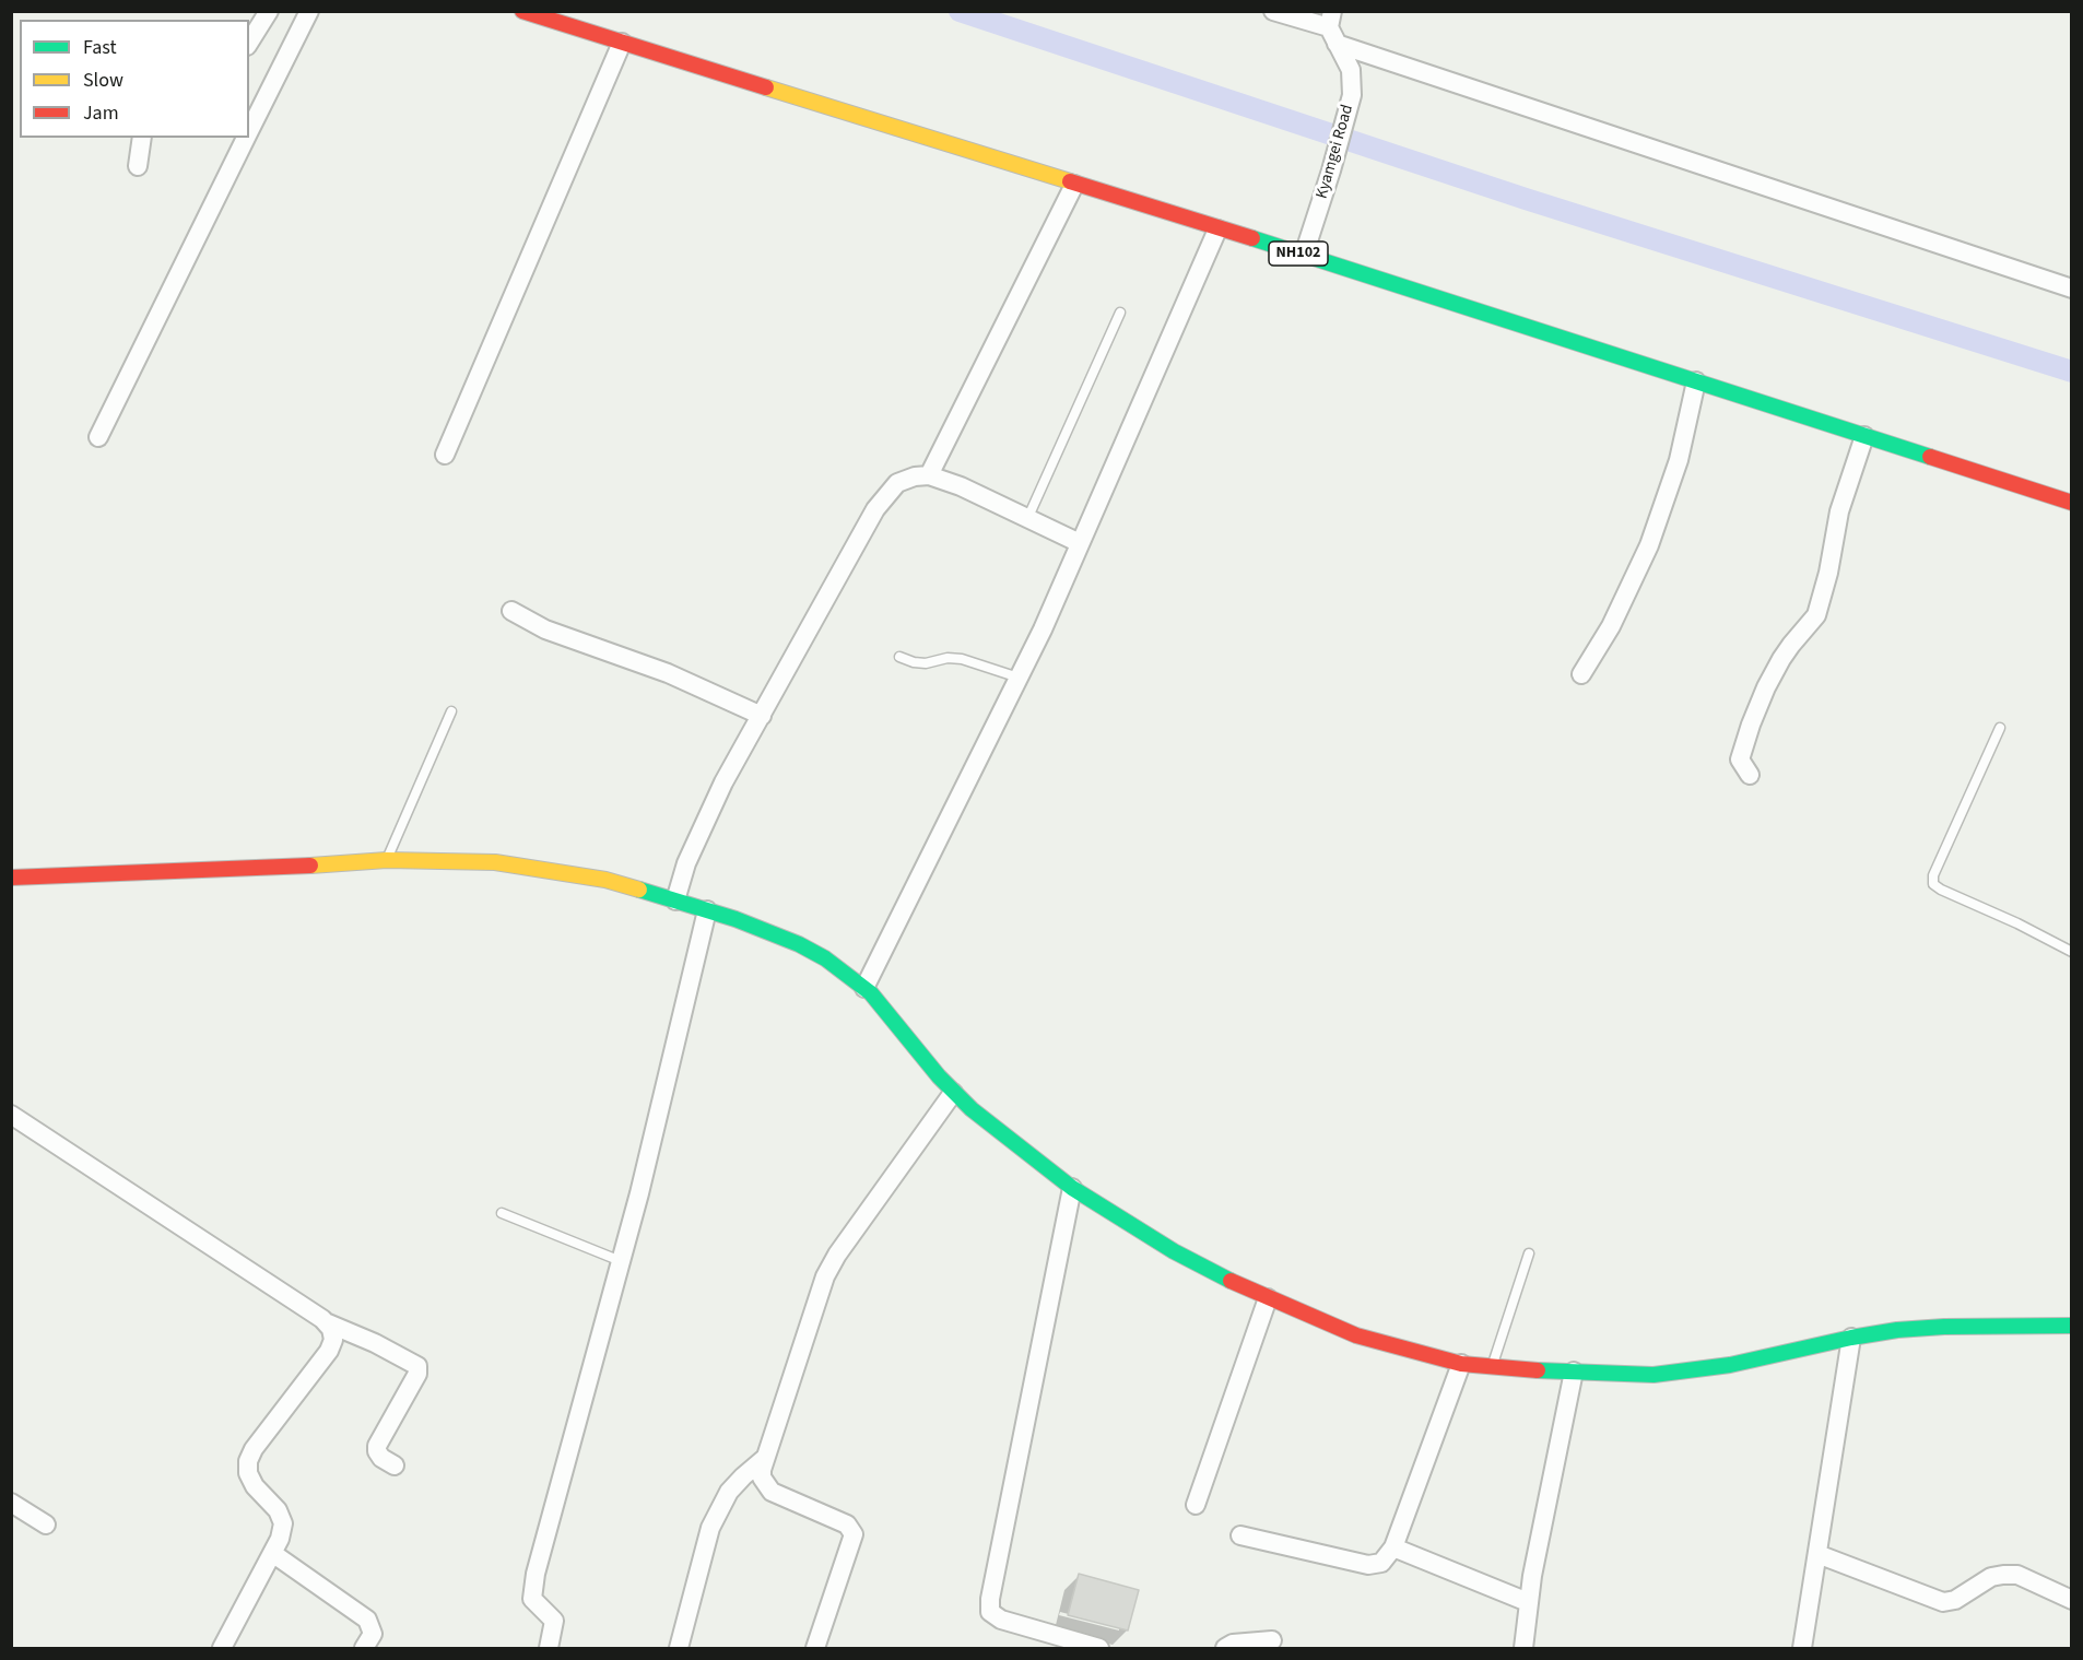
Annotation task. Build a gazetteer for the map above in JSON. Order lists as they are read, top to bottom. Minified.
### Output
{"streets":{"main road":["NH102"],"street":["Kyamgei Road"]},"crossings":[["Kyamgei Road","NH102"]],"legend":["Fast","Slow","Jam"]}
